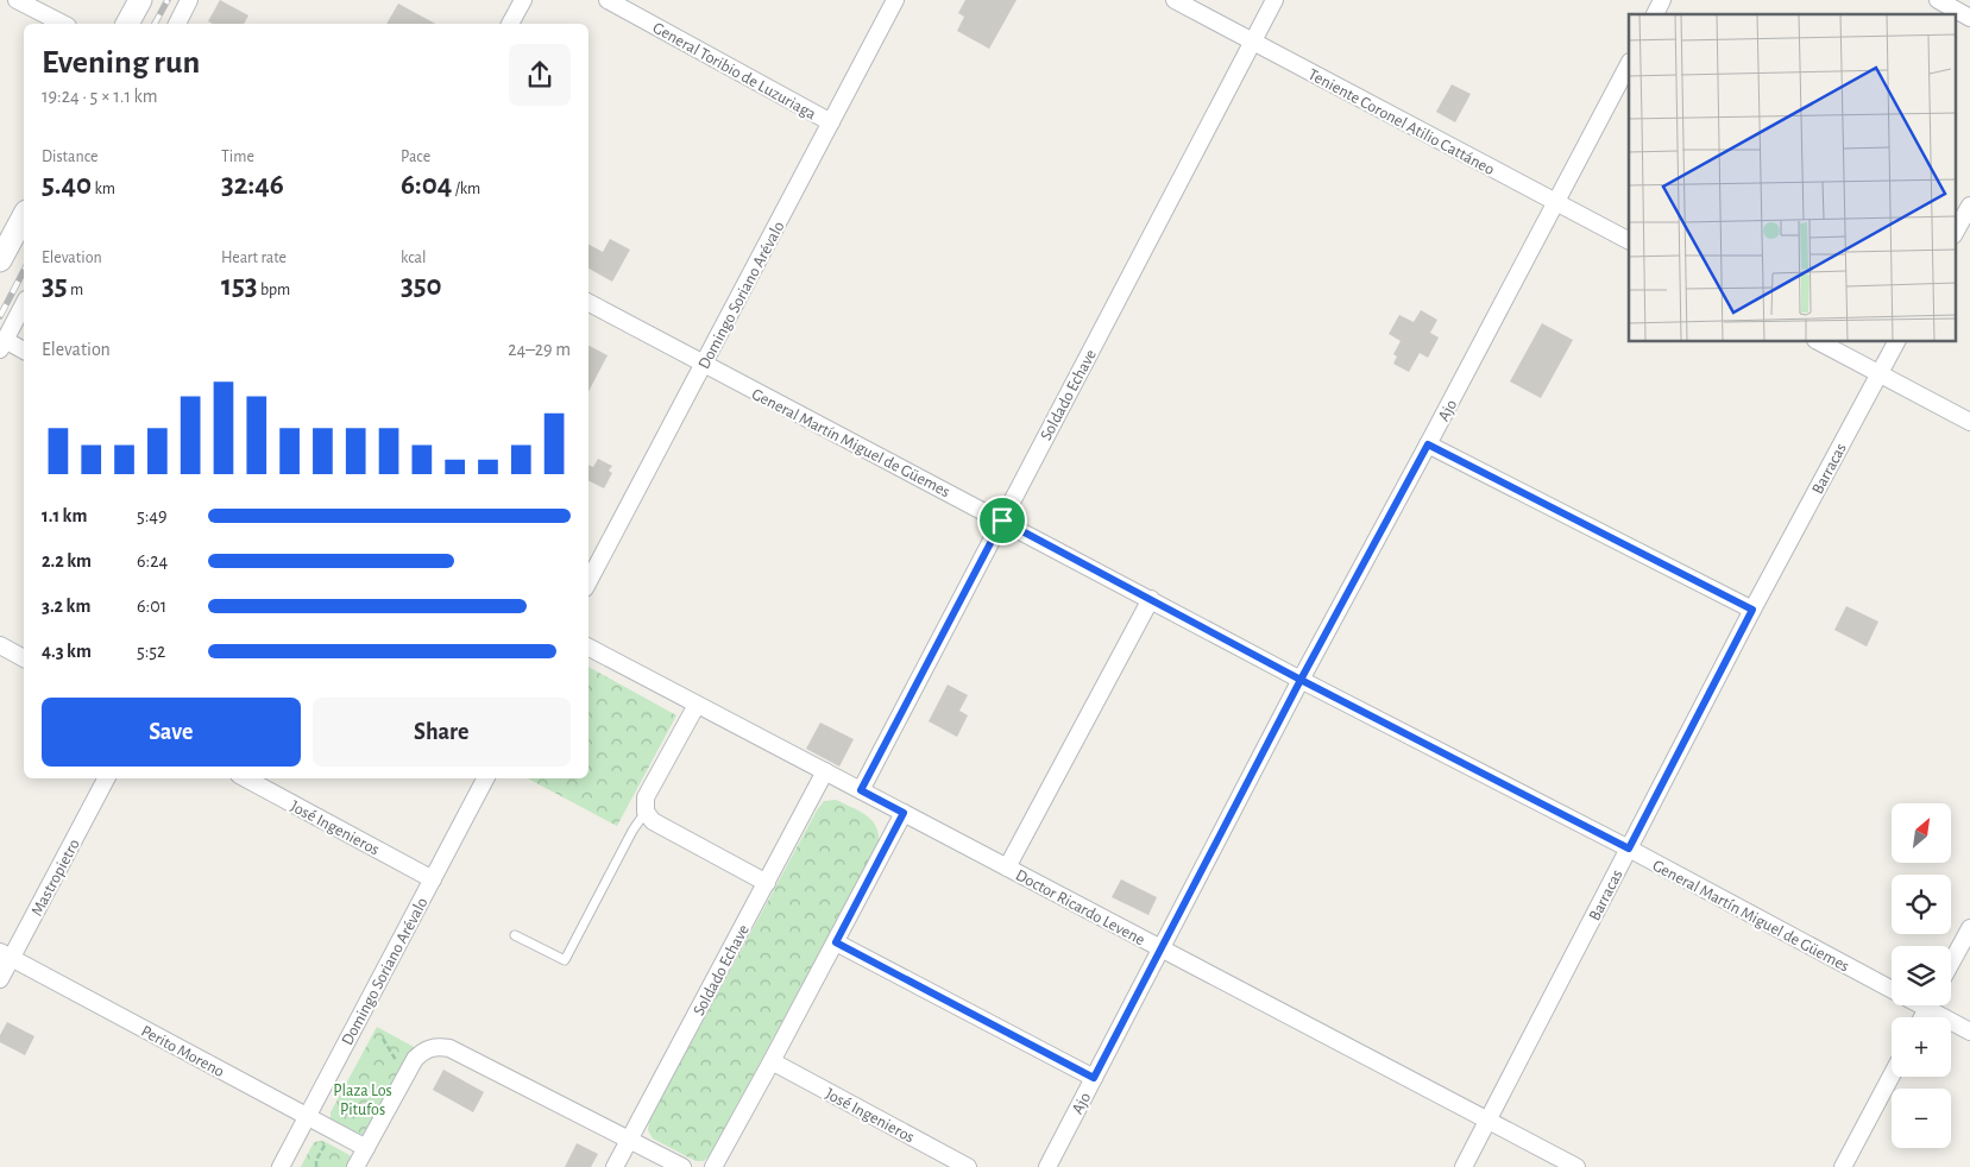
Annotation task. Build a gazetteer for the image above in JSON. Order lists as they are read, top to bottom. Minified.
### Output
{"streets":{"street":["General Toribio de Luzuriaga","Teniente Coronel Atilio Cattáneo","Domingo Soriano Arévalo","Soldado Echave","Ajo","General Martín Miguel de Güemes","Barracas","José Ingenieros","Mastropietro","Doctor Ricardo Levene","Perito Moreno"]},"crossings":[["General Toribio de Luzuriaga","Domingo Soriano Arévalo"],["Teniente Coronel Atilio Cattáneo","Soldado Echave"],["Teniente Coronel Atilio Cattáneo","Ajo"],["Domingo Soriano Arévalo","General Martín Miguel de Güemes"],["Domingo Soriano Arévalo","José Ingenieros"],["Domingo Soriano Arévalo","Perito Moreno"],["Soldado Echave","General Martín Miguel de Güemes"],["Soldado Echave","Doctor Ricardo Levene"],["Ajo","General Martín Miguel de Güemes"],["Ajo","Doctor Ricardo Levene"],["General Martín Miguel de Güemes","Barracas"],["Barracas","Doctor Ricardo Levene"],["Mastropietro","Perito Moreno"]],"parks":["Plaza Los Pitufos"],"north":"top right","page":{"heading":["Evening run","19:24 · 5 × 1.1 km"],"stats":[["Distance","5.40 km"],["Time","32:46"],["Pace","6:04 /km"],["Elevation","35 m"],["Heart rate","153 bpm"],["kcal","350"]],"chart":["Elevation","24–29 m"],"list":[{"name":"1.1 km","note":"5:49"},{"name":"2.2 km","note":"6:24"},{"name":"3.2 km","note":"6:01"},{"name":"4.3 km","note":"5:52"}],"buttons":["Save","Share"],"map_buttons":["+","−"]}}
